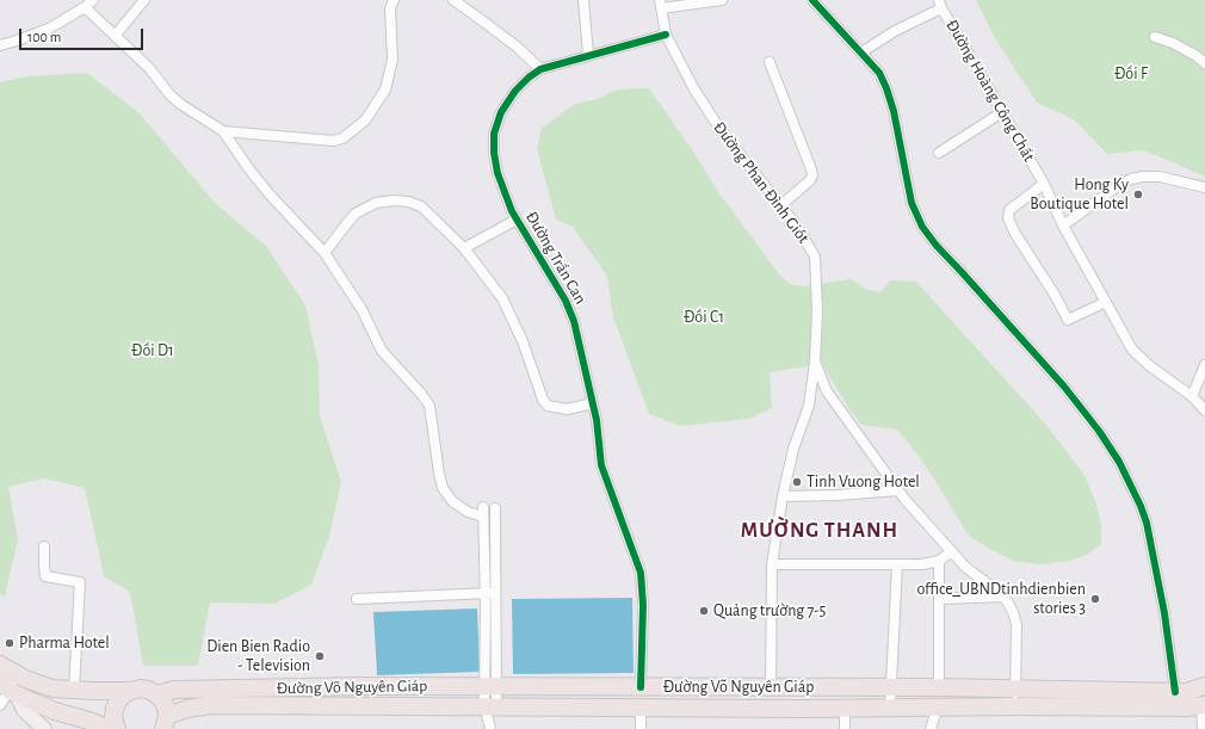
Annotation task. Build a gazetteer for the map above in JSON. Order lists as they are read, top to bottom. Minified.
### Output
{"streets":{"highway":["Đường Võ Nguyên Giáp"],"street":["Đường Hoàng Công Chất","Đường Phan Đình Giót","Đường Trần Can"]},"crossings":[["Đường Phan Đình Giót","Đường Trần Can"],["Đường Phan Đình Giót","Đường Võ Nguyên Giáp"],["Đường Trần Can","Đường Võ Nguyên Giáp"]],"districts":["MƯỜNG THANH"],"parks":["Đồi F","Đồi C1","Đồi D1"],"places":["Hong Ky Boutique Hotel","Tinh Vuong Hotel","office_UBNDtinhdienbien stories 3","Quảng trường 7-5","Pharma Hotel","Dien Bien Radio - Television"],"scale_bar":"100 m"}
